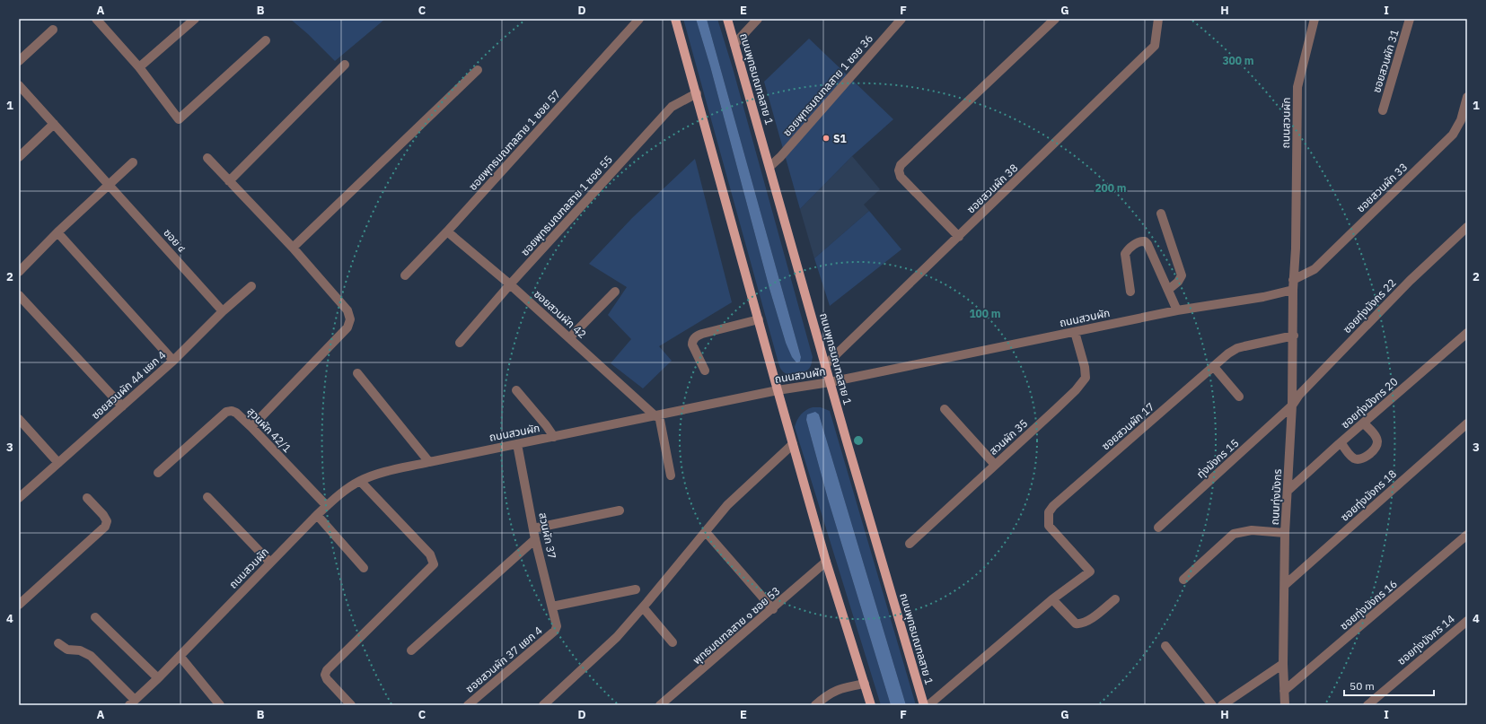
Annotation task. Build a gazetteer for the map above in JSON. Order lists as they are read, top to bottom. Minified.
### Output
{"streets":{"main road":["ถนนพุทธมณฑลสาย 1"],"street":["ซอยสวนผัก 31","ซอยพุทธมณฑลสาย 1 ซอย 36","ถนนสวนผัก","ซอยพุทธมณฑลสาย 1 ซอย 57","ซอยสวนผัก 33","ซอยสวนผัก 38","ซอยพุทธมณฑลสาย 1 ซอย 55","ซอย ๔","ซอยทุ่งมังกร 22","ซอยสวนผัก 42","ซอยสวนผัก 44 แยก 4","ซอยทุ่งมังกร 20","ซอยสวนผัก 17","สุวนผัก 42/1","สวนผัก 35","ทุ่งมังกร 15","ซอยทุ่งมังกร 18","ถนนทุ่งมังกร","สวนผัก 37","ซอยทุ่งมังกร 16","พุทธมณฑลสาย ๑ ซอย 53","ซอยทุ่งมังกร 14","ซอยสวนผัก 37 แยก 4"]},"crossings":[["ถนนพุทธมณฑลสาย 1","ซอยพุทธมณฑลสาย 1 ซอย 36"],["ถนนพุทธมณฑลสาย 1","ถนนสวนผัก"],["ถนนพุทธมณฑลสาย 1","ซอยสวนผัก 38"],["ถนนสวนผัก","ซอยสวนผัก 33"],["ถนนสวนผัก","ซอยสวนผัก 42"],["ถนนสวนผัก","สุวนผัก 42/1"],["ถนนสวนผัก","สวนผัก 35"],["ถนนสวนผัก","ถนนทุ่งมังกร"],["ถนนสวนผัก","สวนผัก 37"],["ซอยพุทธมณฑลสาย 1 ซอย 57","ซอยสวนผัก 42"],["ซอยพุทธมณฑลสาย 1 ซอย 55","ซอยสวนผัก 42"],["ซอย ๔","ซอยสวนผัก 44 แยก 4"],["ซอยทุ่งมังกร 22","ทุ่งมังกร 15"],["ซอยทุ่งมังกร 22","ถนนทุ่งมังกร"],["ซอยทุ่งมังกร 20","ถนนทุ่งมังกร"],["ซอยสวนผัก 17","ถนนทุ่งมังกร"],["ทุ่งมังกร 15","ถนนทุ่งมังกร"],["ซอยทุ่งมังกร 18","ถนนทุ่งมังกร"],["ถนนทุ่งมังกร","ซอยทุ่งมังกร 16"],["สวนผัก 37","ซอยสวนผัก 37 แยก 4"]],"places":["S1"],"scale_bar":"50 m","grid":{"columns":["A","B","C","D","E","F","G","H","I"],"rows":["1","2","3","4"]},"rings":["300 m","200 m","100 m"]}
